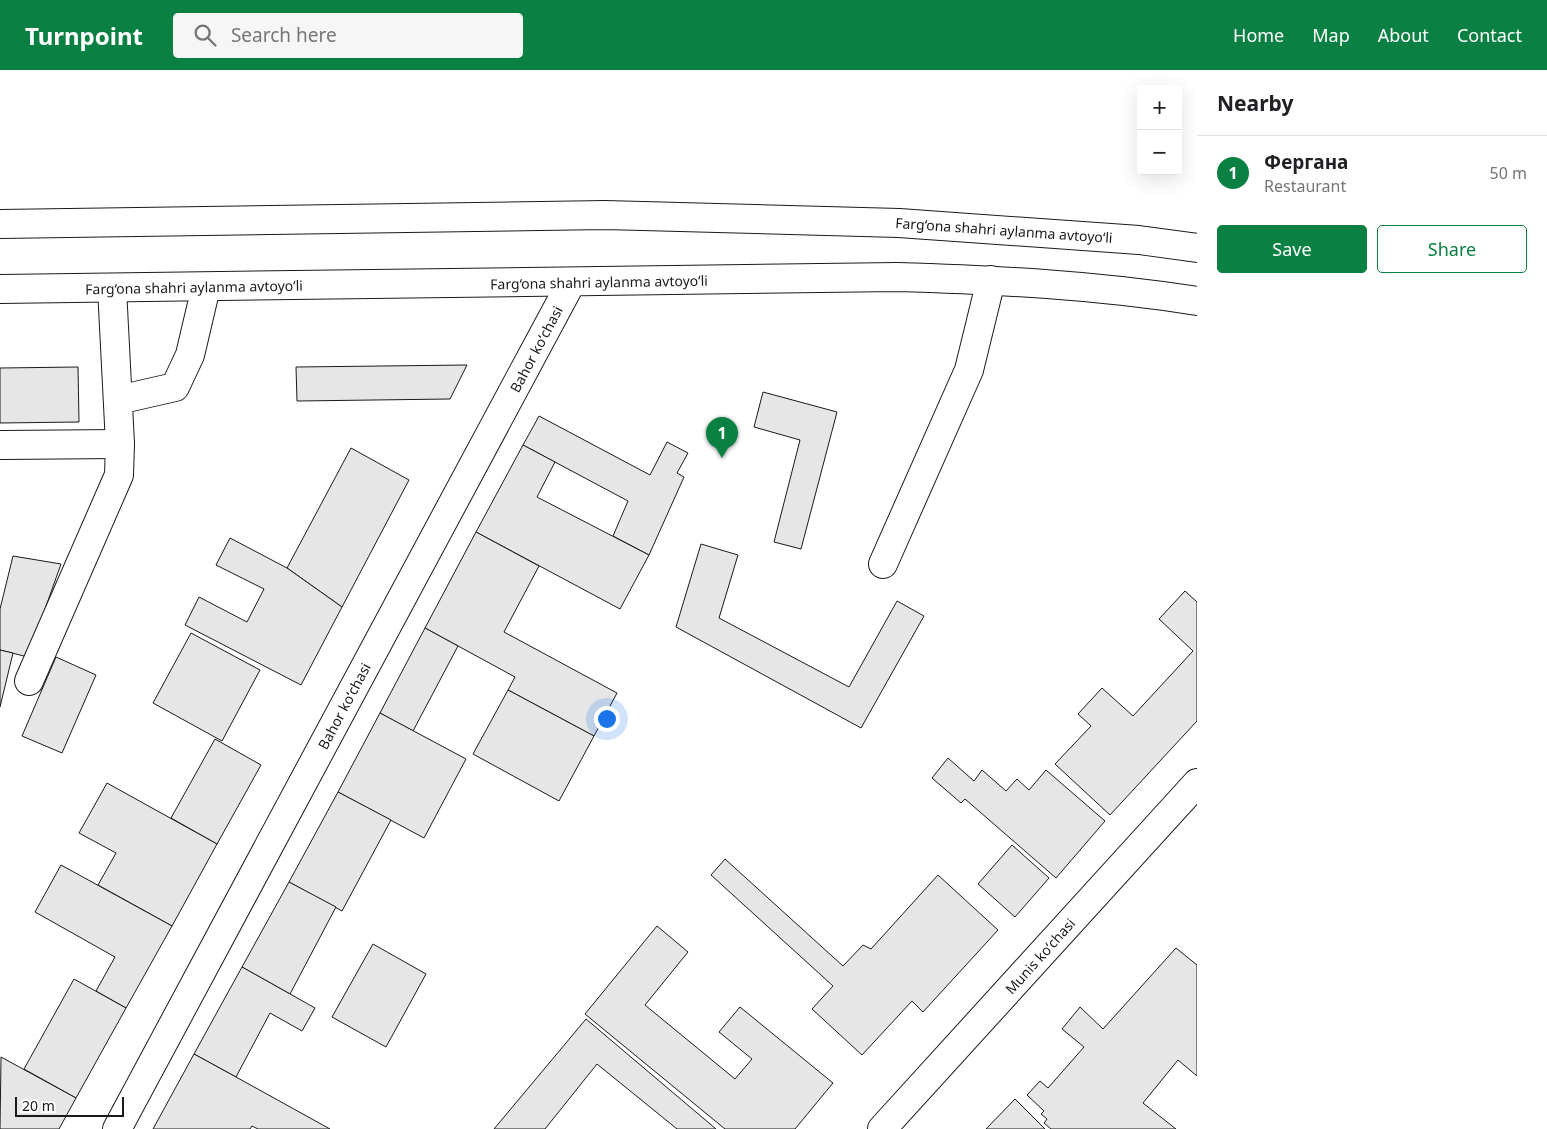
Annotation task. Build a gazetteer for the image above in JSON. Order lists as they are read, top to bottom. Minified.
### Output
{"streets":{"main road":["Farg‘ona shahri aylanma avtoyo‘li","Bahor koʻchasi","Munis koʻchasi"]},"crossings":[["Farg‘ona shahri aylanma avtoyo‘li","Bahor koʻchasi"]],"scale_bar":"20 m","page":{"header":"Turnpoint","search":"Search here","nav":["Home","Map","About","Contact"],"heading":"Nearby","map_buttons":["+","−"],"list":[{"mark":"1","name":"Фергана","note":"Restaurant","value":"50 m"}],"buttons":["Save","Share"],"pins":"1","scale":"20 m"}}
